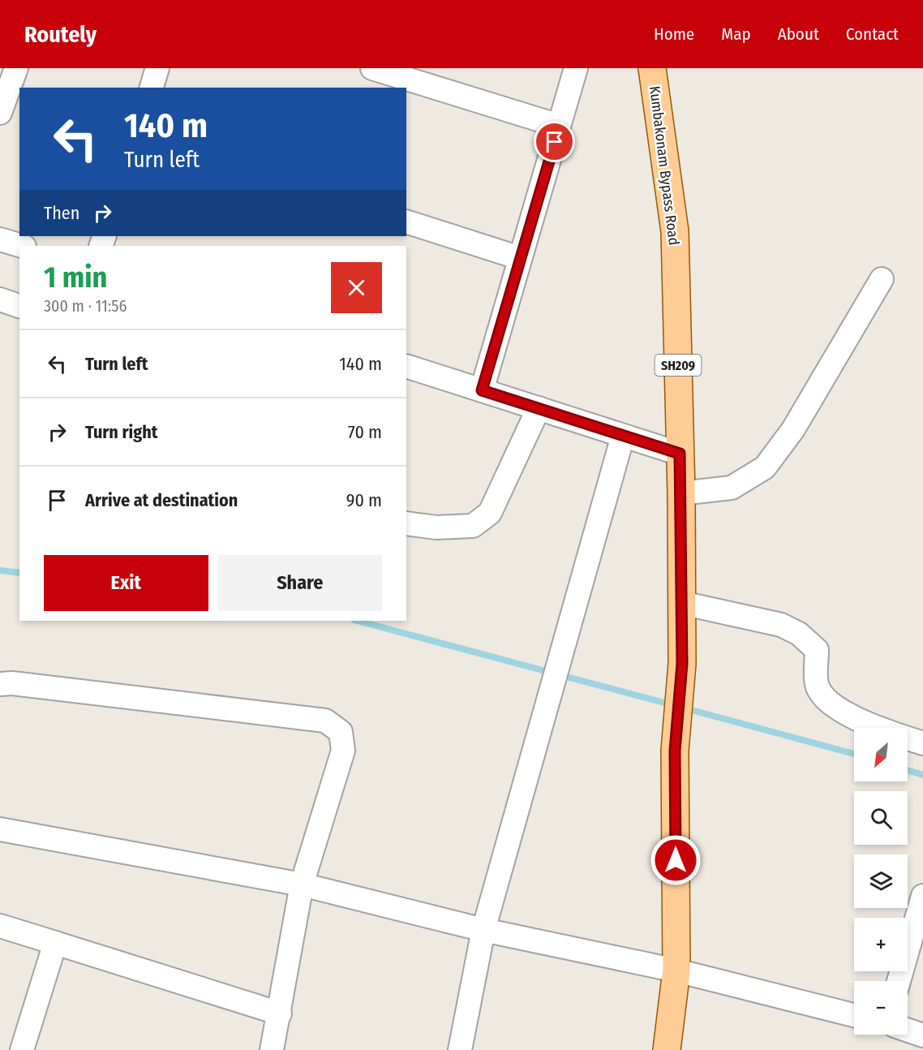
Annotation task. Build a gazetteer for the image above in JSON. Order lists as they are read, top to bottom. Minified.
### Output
{"streets":{"main road":["Kumbakonam Bypass Road","SH209"]},"north":"bottom left","page":{"header":"Routely","nav":["Home","Map","About","Contact"],"turn":["140 m","Turn left"],"then":"Then","heading":["1 min","300 m · 11:56"],"list":[{"name":"Turn left","value":"140 m"},{"name":"Turn right","value":"70 m"},{"name":"Arrive at destination","value":"90 m"}],"buttons":["Exit","Share"],"map_buttons":["+","−"]}}
